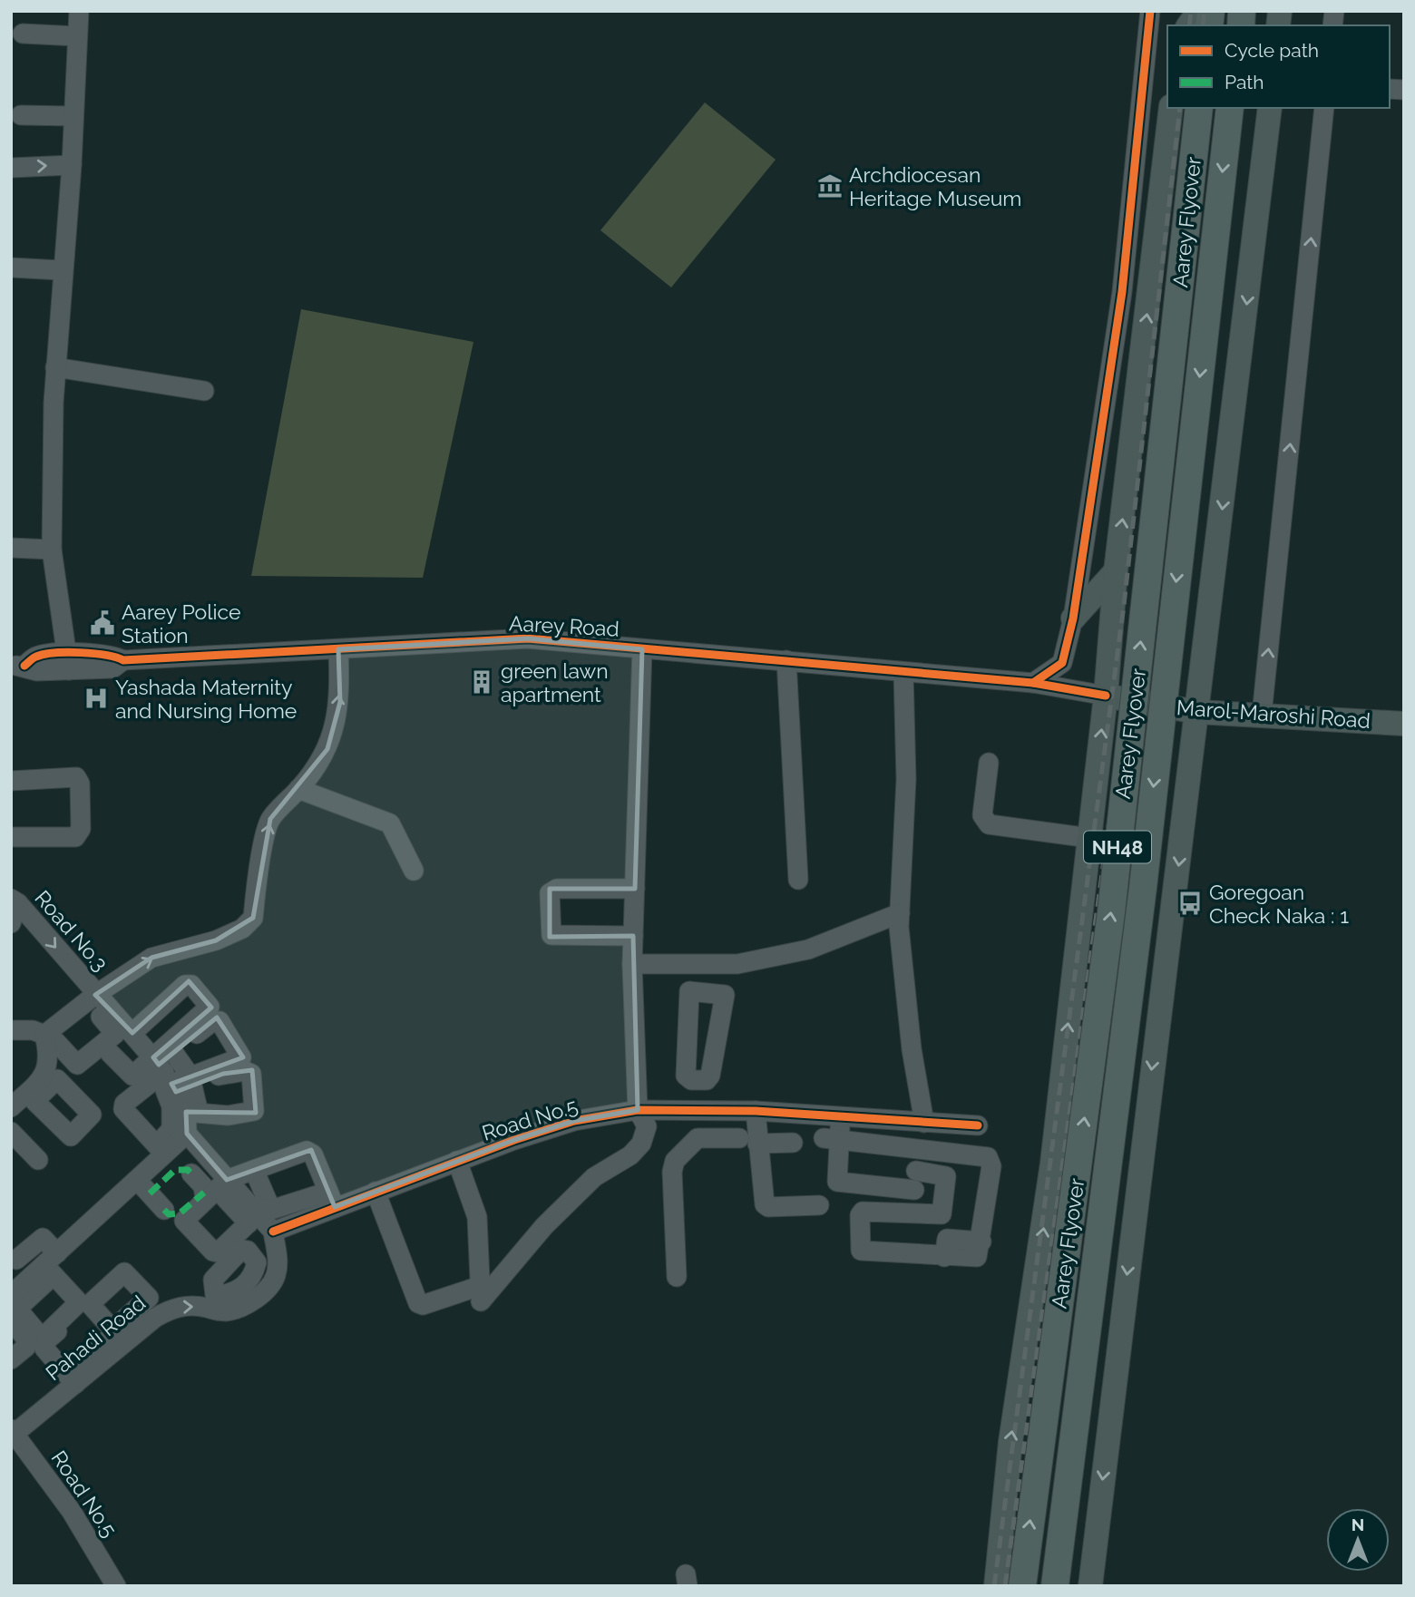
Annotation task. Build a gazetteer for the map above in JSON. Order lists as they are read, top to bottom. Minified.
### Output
{"streets":{"highway":["Aarey Flyover","NH48"],"main road":["Marol-Maroshi Road"],"street":["Aarey Road","Road No.3","Road No.5","Pahadi Road"]},"crossings":[["Aarey Road","Marol-Maroshi Road"],["Road No.5","Pahadi Road"]],"one_way":["Road No.3"],"places":{"museum":["Archdiocesan Heritage Museum"],"public building":["Aarey Police Station"],"building":["green lawn apartment"],"hospital":["Yashada Maternity and Nursing Home"],"bus stop":["Goregoan Check Naka : 1"]},"legend":["Cycle path","Path"],"north":"top"}
